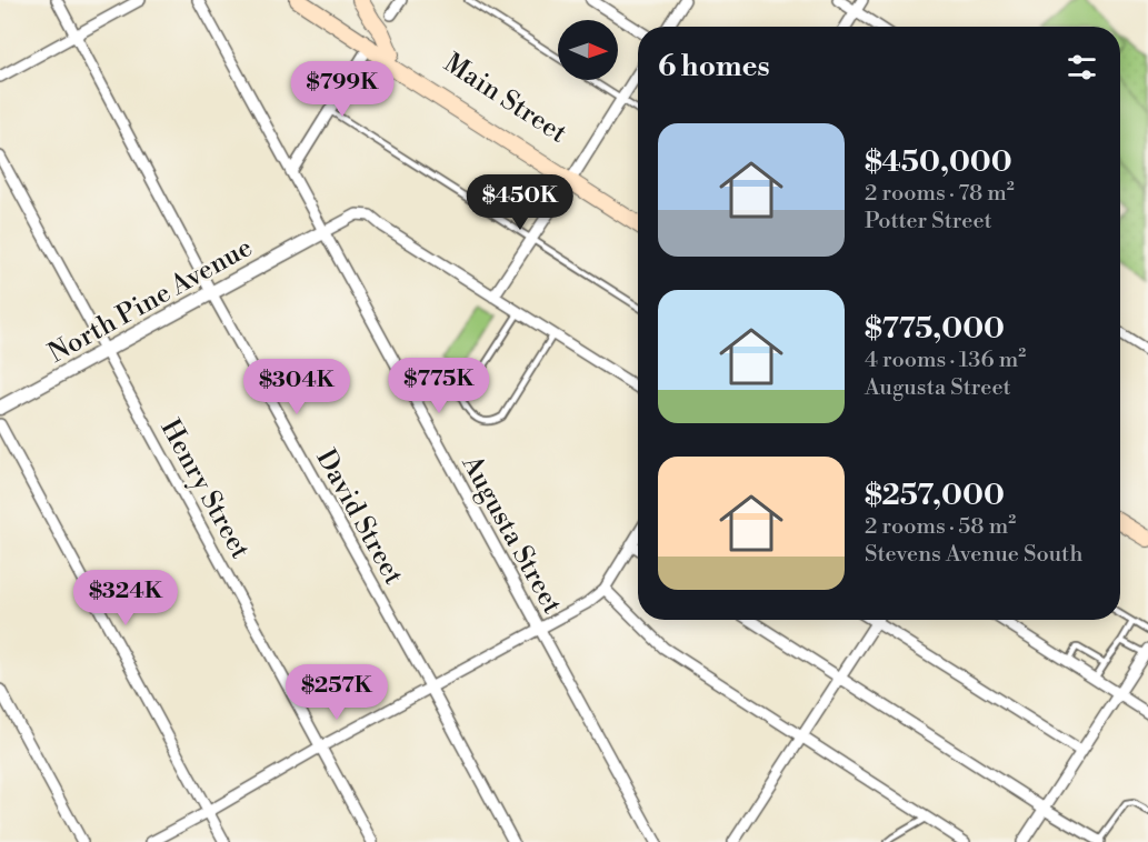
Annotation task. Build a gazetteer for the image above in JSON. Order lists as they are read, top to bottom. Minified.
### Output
{"streets":{"main road":["Main Street"],"street":["North Pine Avenue","Henry Street","David Street","Augusta Street"]},"crossings":[["North Pine Avenue","Henry Street"],["North Pine Avenue","David Street"],["North Pine Avenue","Augusta Street"]],"north":"right","page":{"heading":"6 homes","price":["$799K","$450K","$775K","$304K","$324K","$257K"],"list":[{"name":"$450,000","note":"2 rooms · 78 m² · Potter Street"},{"name":"$775,000","note":"4 rooms · 136 m² · Augusta Street"},{"name":"$257,000","note":"2 rooms · 58 m² · Stevens Avenue South"}]}}
